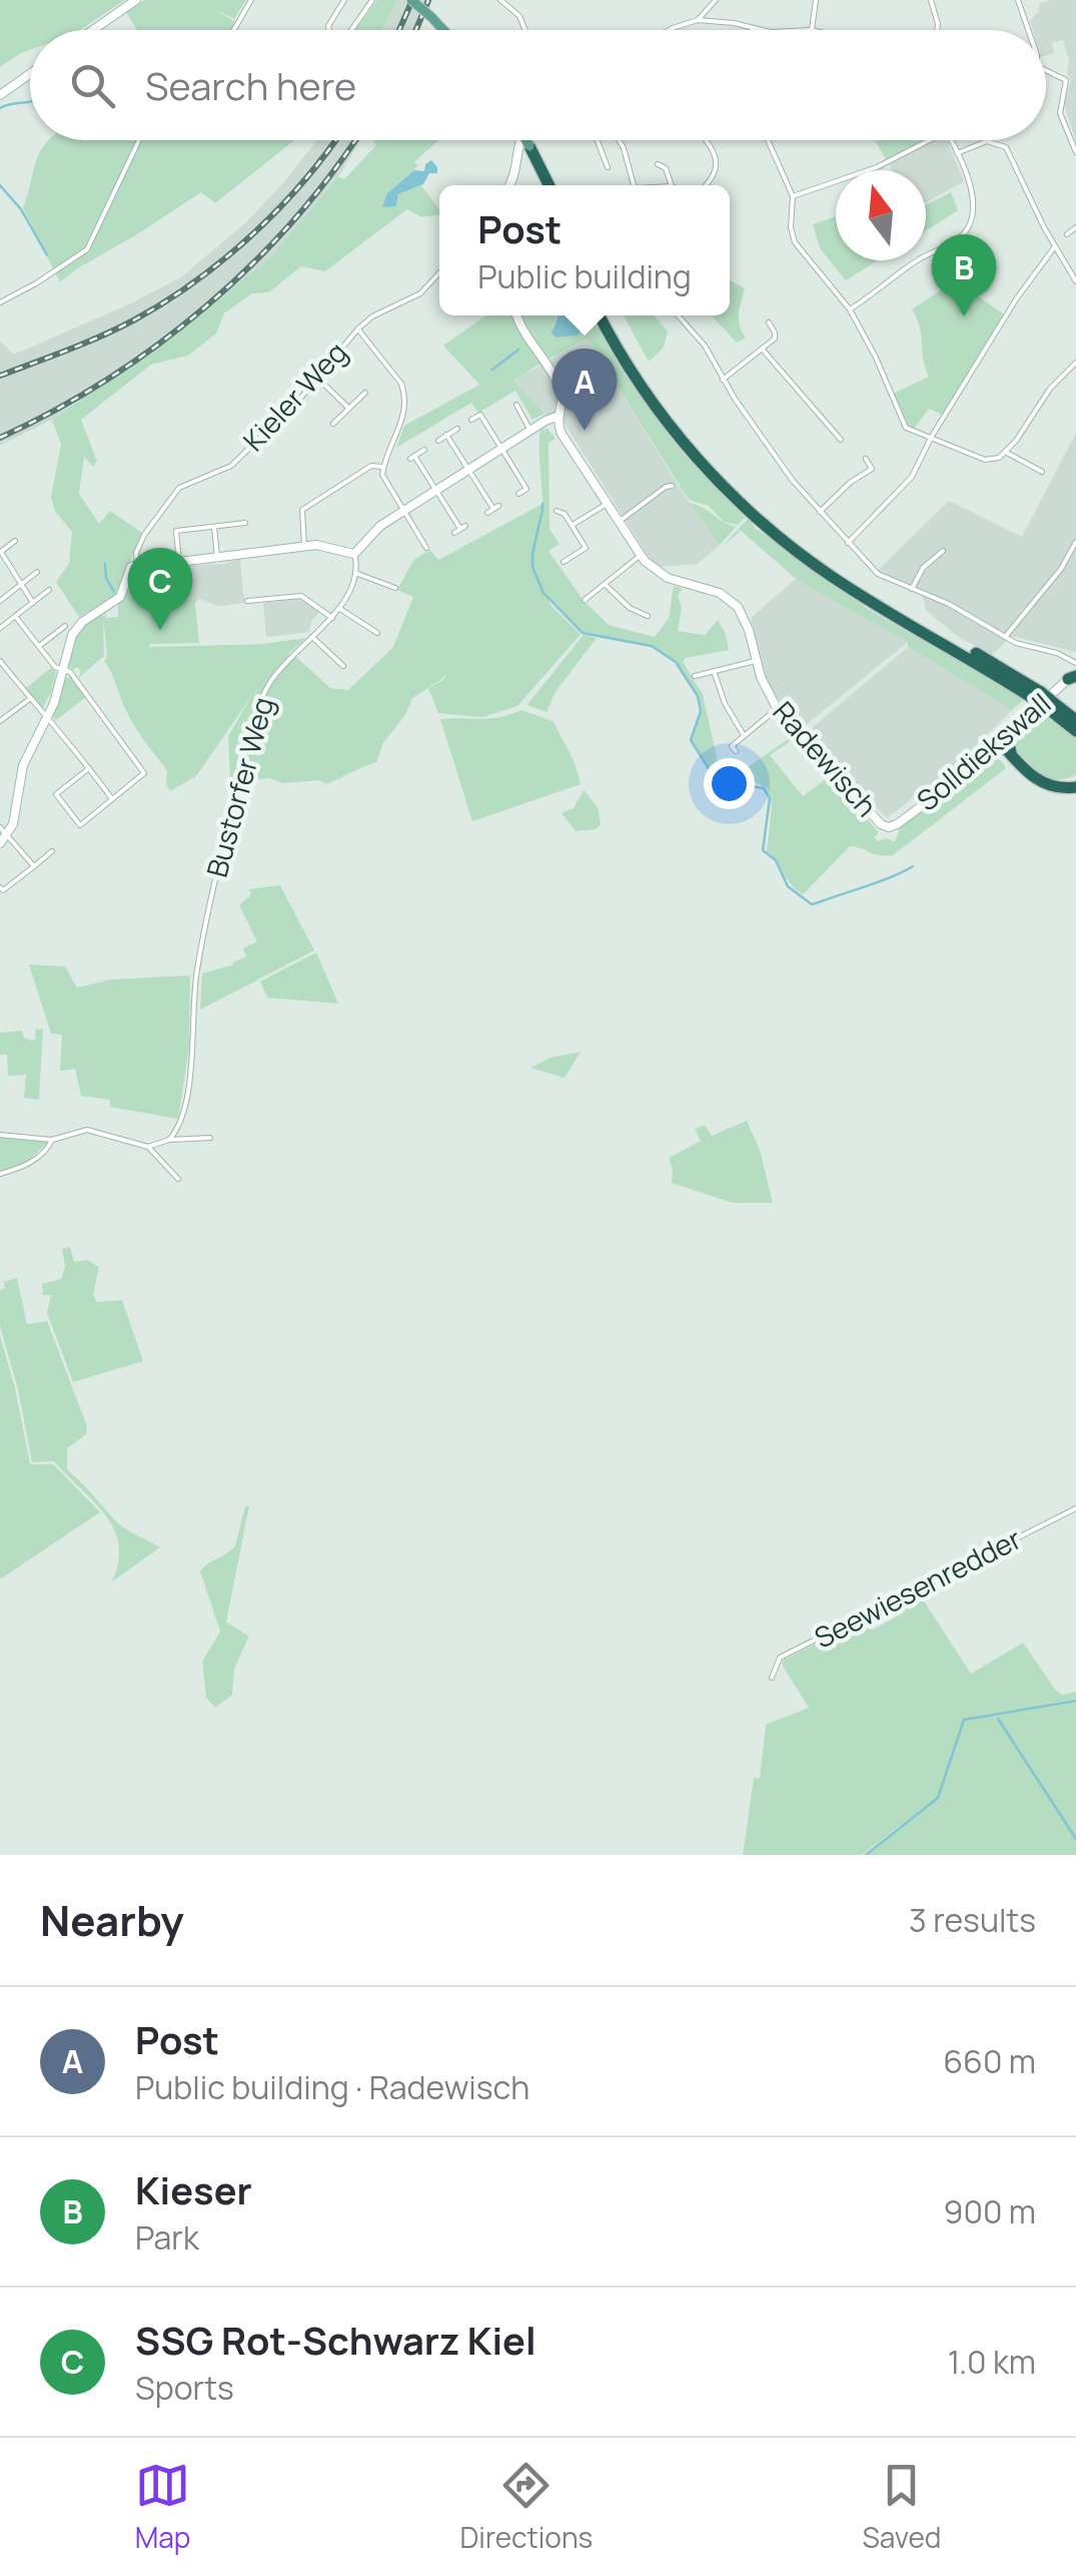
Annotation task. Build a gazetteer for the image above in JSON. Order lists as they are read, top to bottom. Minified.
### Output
{"streets":{"street":["Kieler Weg","Solldiekswall","Radewisch","Bustorfer Weg","Seewiesenredder"]},"crossings":[["Solldiekswall","Radewisch"]],"north":"top","page":{"search":"Search here","popup":["Post","Public building"],"pins":["B","A","C"],"heading":["Nearby","3 results"],"list":[{"mark":"A","name":"Post","note":"Public building · Radewisch","value":"660 m"},{"mark":"B","name":"Kieser","note":"Park","value":"900 m"},{"mark":"C","name":"SSG Rot-Schwarz Kiel","note":"Sports","value":"1.0 km"}],"nav":["Map","Directions","Saved"]}}
